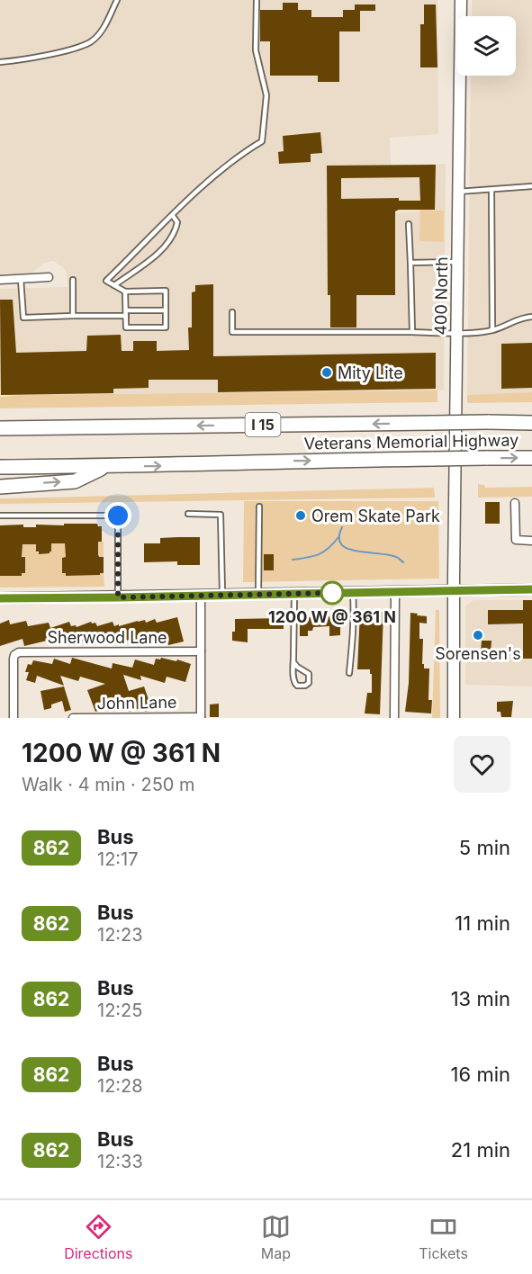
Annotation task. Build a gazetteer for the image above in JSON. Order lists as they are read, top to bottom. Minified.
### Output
{"streets":{"highway":["I 15","Veterans Memorial Highway"],"main road":["400 North"],"street":["Sherwood Lane","John Lane"]},"places":["Mity Lite","Orem Skate Park","1200 W @ 361 N","Sorensen's"],"lines":["bus line 862"],"page":{"heading":["1200 W @ 361 N","Walk · 4 min · 250 m"],"list":[{"mark":"862","name":"Bus","note":"12:17","value":"5 min"},{"mark":"862","name":"Bus","note":"12:23","value":"11 min"},{"mark":"862","name":"Bus","note":"12:25","value":"13 min"},{"mark":"862","name":"Bus","note":"12:28","value":"16 min"},{"mark":"862","name":"Bus","note":"12:33","value":"21 min"}],"tabs":["Directions","Map","Tickets"]}}
